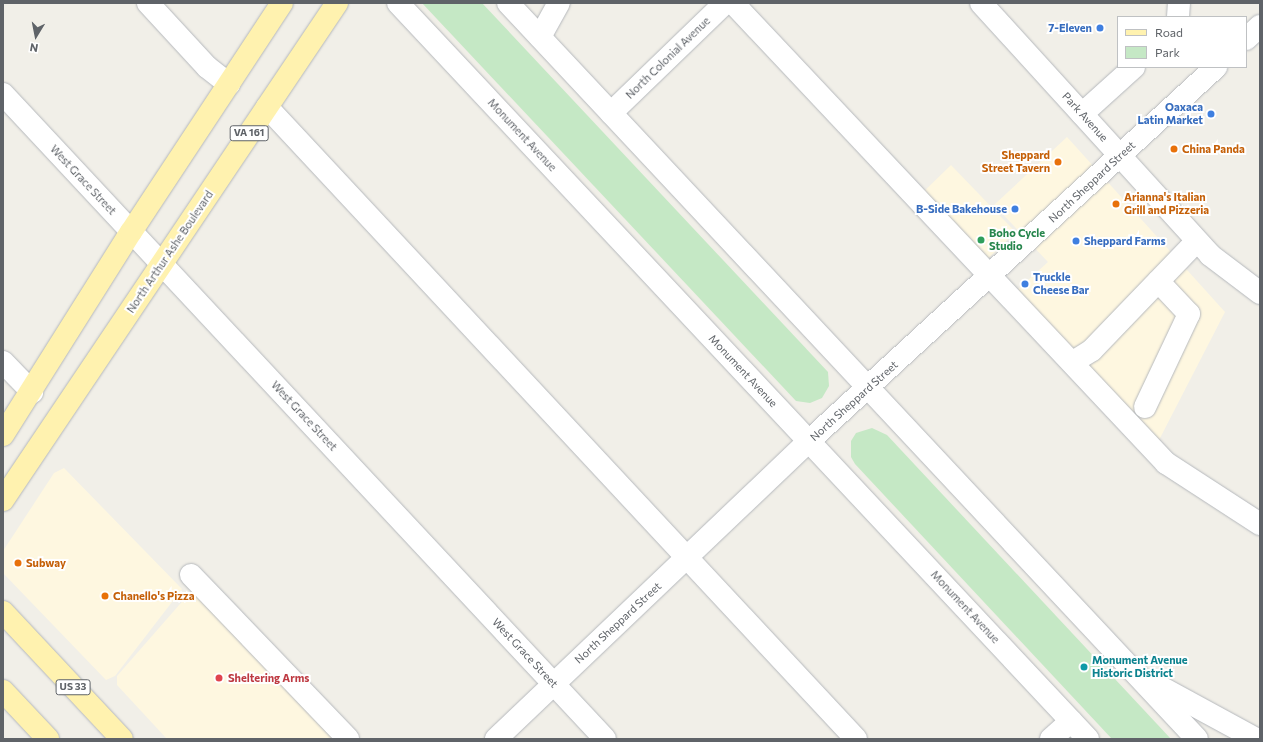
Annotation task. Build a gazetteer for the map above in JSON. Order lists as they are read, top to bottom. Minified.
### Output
{"streets":{"main road":["VA 161","North Arthur Ashe Boulevard","US 33"],"street":["North Colonial Avenue","Park Avenue","Monument Avenue","West Grace Street","North Sheppard Street"]},"crossings":[["Park Avenue","North Sheppard Street"],["Monument Avenue","North Sheppard Street"],["West Grace Street","North Sheppard Street"],["West Grace Street","North Arthur Ashe Boulevard"]],"places":["7-Eleven","Oaxaca Latin Market","China Panda","Sheppard Street Tavern","Arianna's Italian Grill and Pizzeria","B-Side Bakehouse","Boho Cycle Studio","Sheppard Farms","Truckle Cheese Bar","Subway","Chanello's Pizza","Monument Avenue Historic District","Sheltering Arms"],"legend":["Road","Park"],"north":"bottom"}
